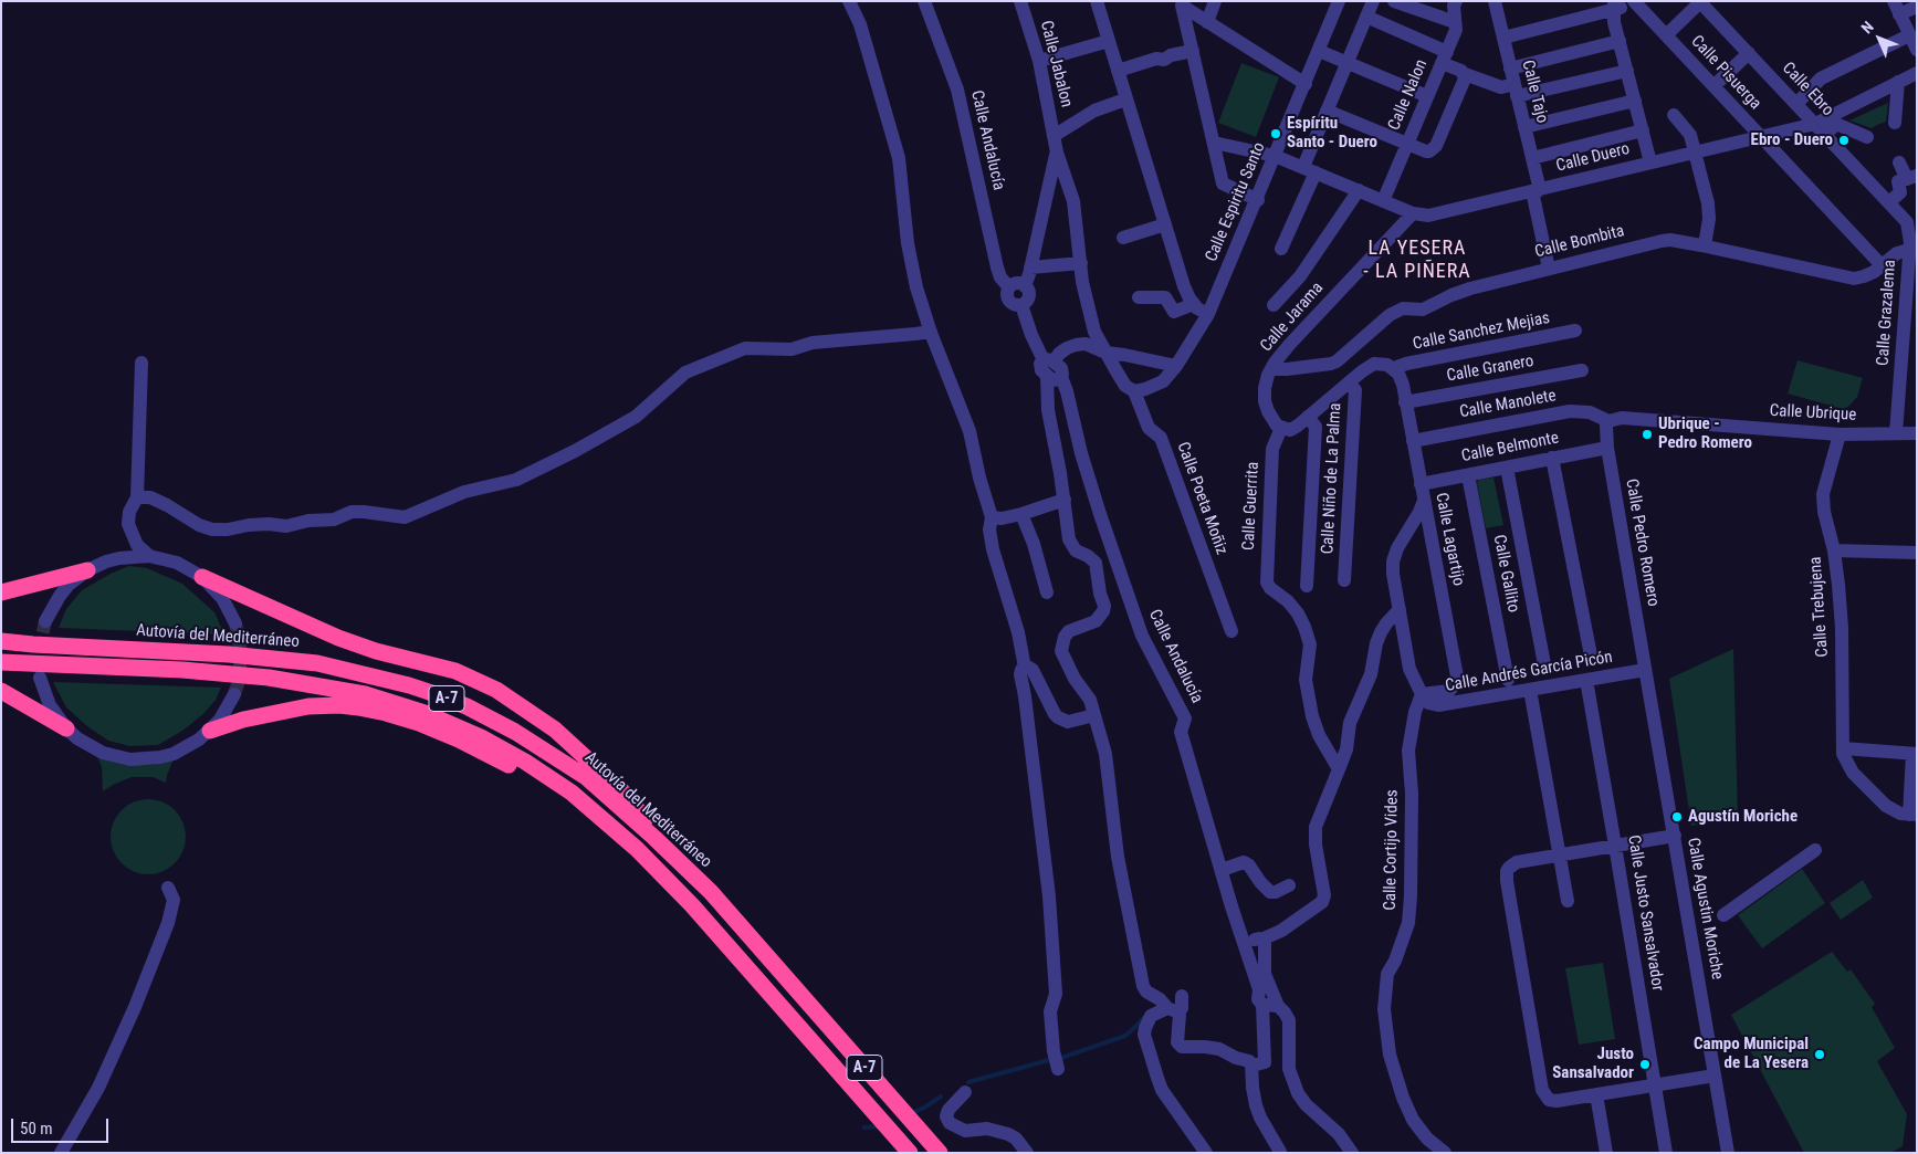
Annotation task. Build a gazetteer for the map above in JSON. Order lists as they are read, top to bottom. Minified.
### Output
{"streets":{"highway":["Autovía del Mediterráneo","A-7"],"street":["Calle Jabalon","Calle Pisuerga","Calle Ebro","Calle Tajo","Calle Nalon","Calle Andalucía","Calle Duero","Calle Espiritu Santo","Calle Bombita","Calle Grazalema","Calle Jarama","Calle Sanchez Mejias","Calle Granero","Calle Manolete","Calle Ubrique","Calle Belmonte","Calle Niño de La Palma","Calle Poeta Moñiz","Calle Guerrita","Calle Lagartijo","Calle Pedro Romero","Calle Gallito","Calle Trebujena","Calle Andrés García Picón","Calle Cortijo Vides","Calle Agustin Moriche","Calle Justo Sansalvador"]},"crossings":[["Calle Jabalon","Calle Poeta Moñiz"],["Calle Pisuerga","Calle Duero"],["Calle Pisuerga","Calle Bombita"],["Calle Ebro","Calle Duero"],["Calle Ebro","Calle Grazalema"],["Calle Tajo","Calle Duero"],["Calle Tajo","Calle Bombita"],["Calle Nalon","Calle Duero"],["Calle Duero","Calle Espiritu Santo"],["Calle Duero","Calle Jarama"],["Calle Espiritu Santo","Calle Poeta Moñiz"],["Calle Bombita","Calle Grazalema"],["Calle Bombita","Calle Jarama"],["Calle Grazalema","Calle Ubrique"],["Calle Jarama","Calle Guerrita"],["Calle Sanchez Mejias","Calle Lagartijo"],["Calle Granero","Calle Lagartijo"],["Calle Manolete","Calle Ubrique"],["Calle Manolete","Calle Lagartijo"],["Calle Manolete","Calle Pedro Romero"],["Calle Ubrique","Calle Pedro Romero"],["Calle Ubrique","Calle Trebujena"],["Calle Belmonte","Calle Lagartijo"],["Calle Belmonte","Calle Pedro Romero"],["Calle Belmonte","Calle Gallito"],["Calle Lagartijo","Calle Andrés García Picón"],["Calle Lagartijo","Calle Cortijo Vides"],["Calle Pedro Romero","Calle Andrés García Picón"],["Calle Pedro Romero","Calle Agustin Moriche"],["Calle Andrés García Picón","Calle Cortijo Vides"],["Calle Andrés García Picón","Calle Agustin Moriche"],["Calle Andrés García Picón","Calle Justo Sansalvador"]],"districts":["LA YESERA - LA PIÑERA"],"places":["Espíritu Santo - Duero","Ebro - Duero","Ubrique - Pedro Romero","Agustín Moriche","Campo Municipal de La Yesera","Justo Sansalvador"],"scale_bar":"50 m","north":"top left"}
